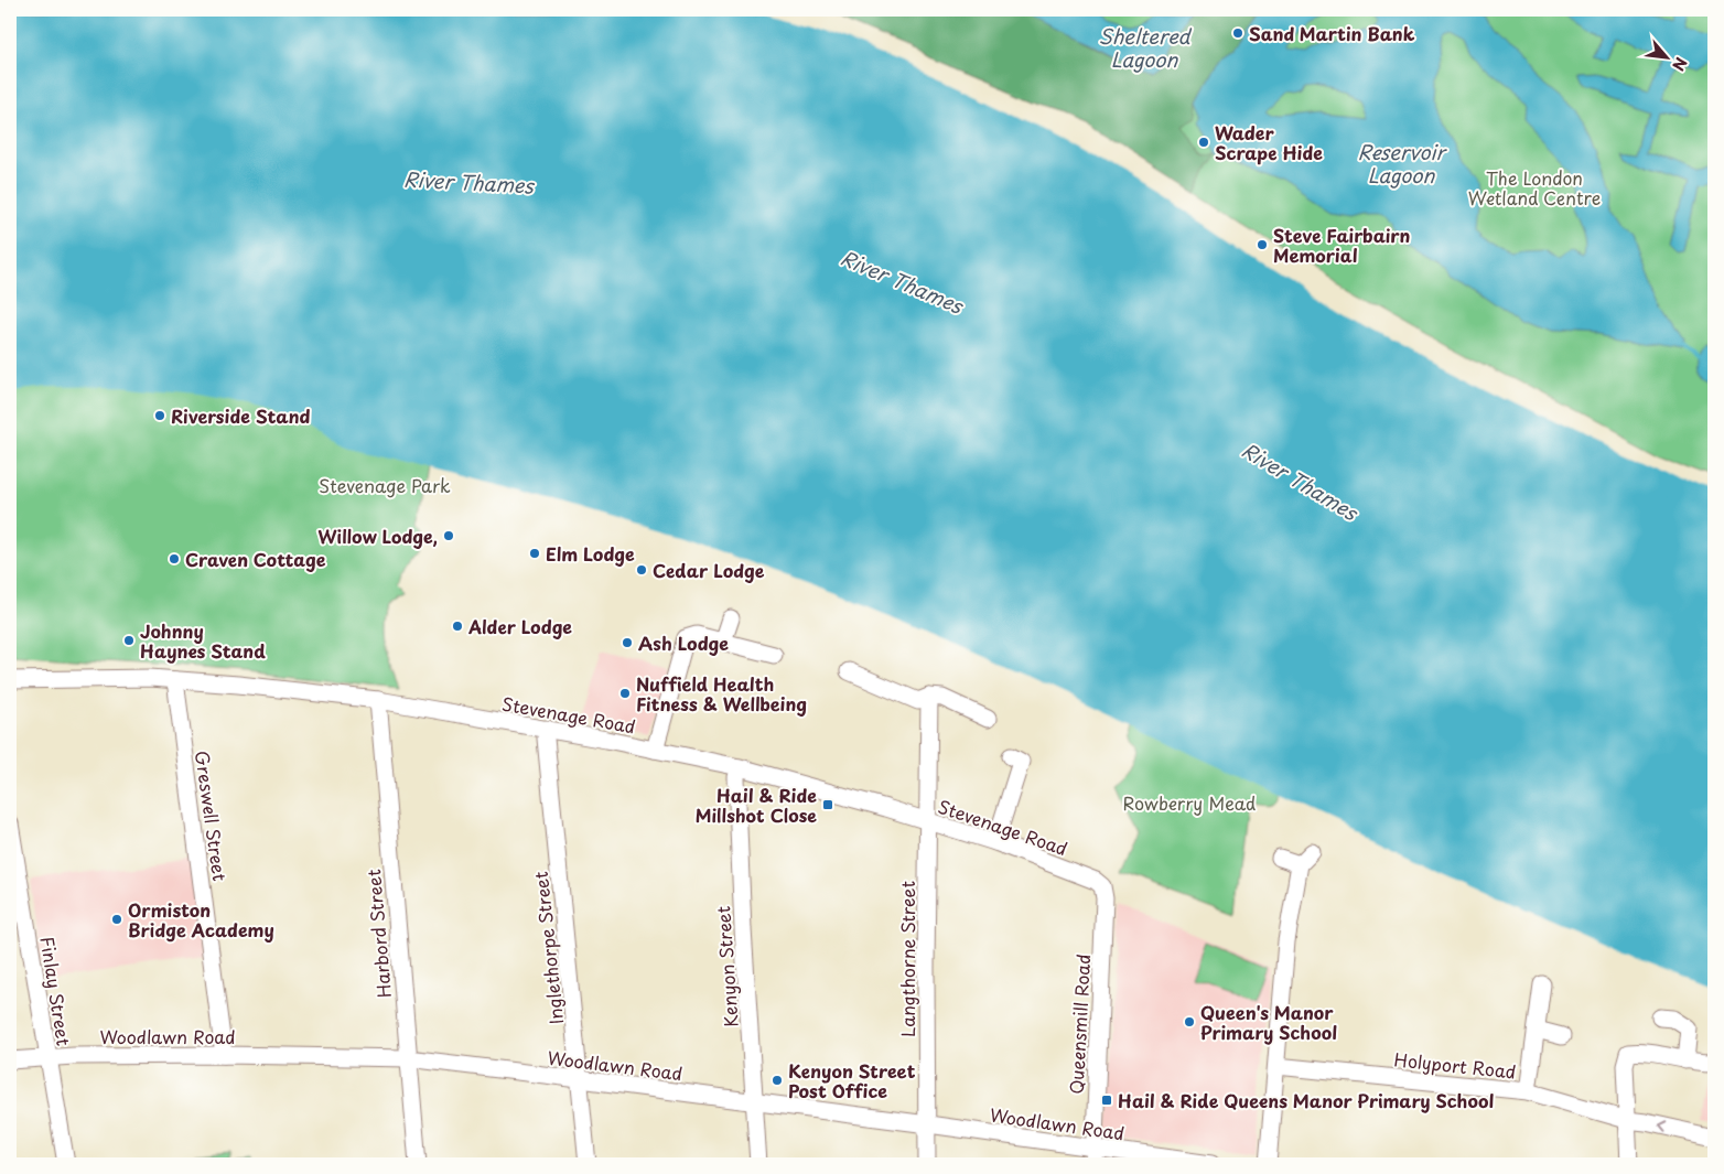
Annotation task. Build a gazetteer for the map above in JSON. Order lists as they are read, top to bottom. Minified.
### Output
{"streets":{"street":["Stevenage Road","Greswell Street","Harbord Street","Inglethorpe Street","Langthorne Street","Kenyon Street","Finlay Street","Queensmill Road","Woodlawn Road","Holyport Road"]},"crossings":[["Stevenage Road","Greswell Street"],["Stevenage Road","Harbord Street"],["Stevenage Road","Inglethorpe Street"],["Stevenage Road","Langthorne Street"],["Stevenage Road","Kenyon Street"],["Stevenage Road","Queensmill Road"],["Greswell Street","Woodlawn Road"],["Harbord Street","Woodlawn Road"],["Inglethorpe Street","Woodlawn Road"],["Langthorne Street","Woodlawn Road"],["Kenyon Street","Woodlawn Road"],["Finlay Street","Woodlawn Road"],["Queensmill Road","Woodlawn Road"]],"water":["Sheltered Lagoon","Reservoir Lagoon","River Thames"],"parks":["The London Wetland Centre","Stevenage Park","Rowberry Mead"],"places":{"other":["Sand Martin Bank","Wader Scrape Hide","Steve Fairbairn Memorial","Riverside Stand","Willow Lodge,","Elm Lodge","Craven Cottage","Cedar Lodge","Alder Lodge","Johnny Haynes Stand","Ash Lodge","Nuffield Health Fitness & Wellbeing","Ormiston Bridge Academy","Queen's Manor Primary School","Kenyon Street Post Office"],"transit":["Hail & Ride Millshot Close","Hail & Ride Queens Manor Primary School"]},"north":"bottom right"}
